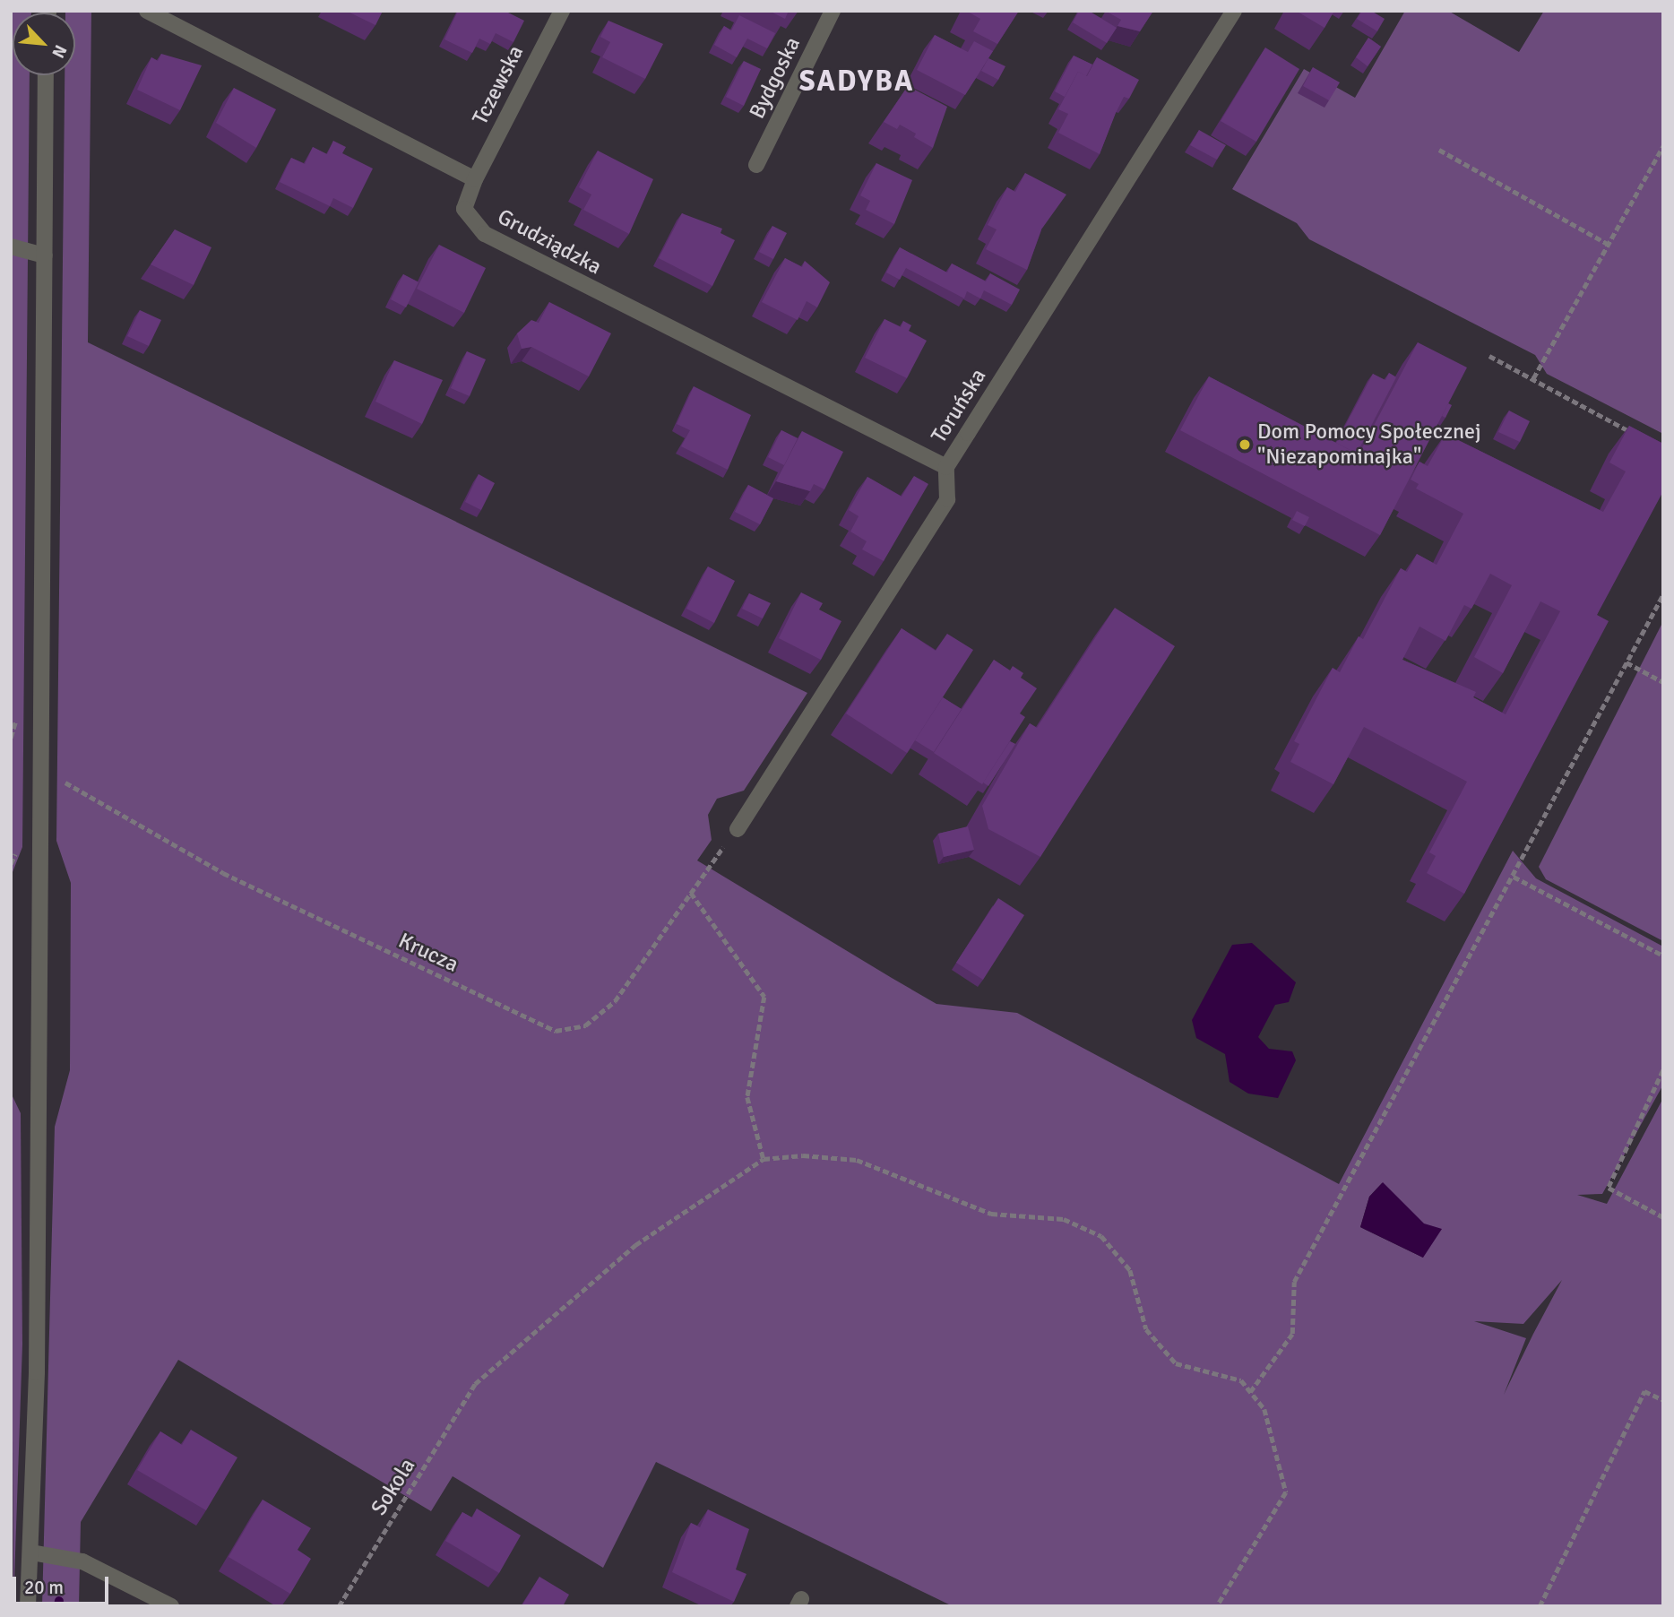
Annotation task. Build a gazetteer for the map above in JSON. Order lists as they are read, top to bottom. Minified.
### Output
{"streets":{"street":["Bydgoska","Tczewska","Grudziądzka","Toruńska"],"path":["Krucza","Sokola"]},"crossings":[["Tczewska","Grudziądzka"],["Grudziądzka","Toruńska"],["Toruńska","Krucza"]],"districts":["SADYBA"],"places":["Dom Pomocy Społecznej \"Niezapominajka\""],"scale_bar":"20 m","north":"bottom right"}
